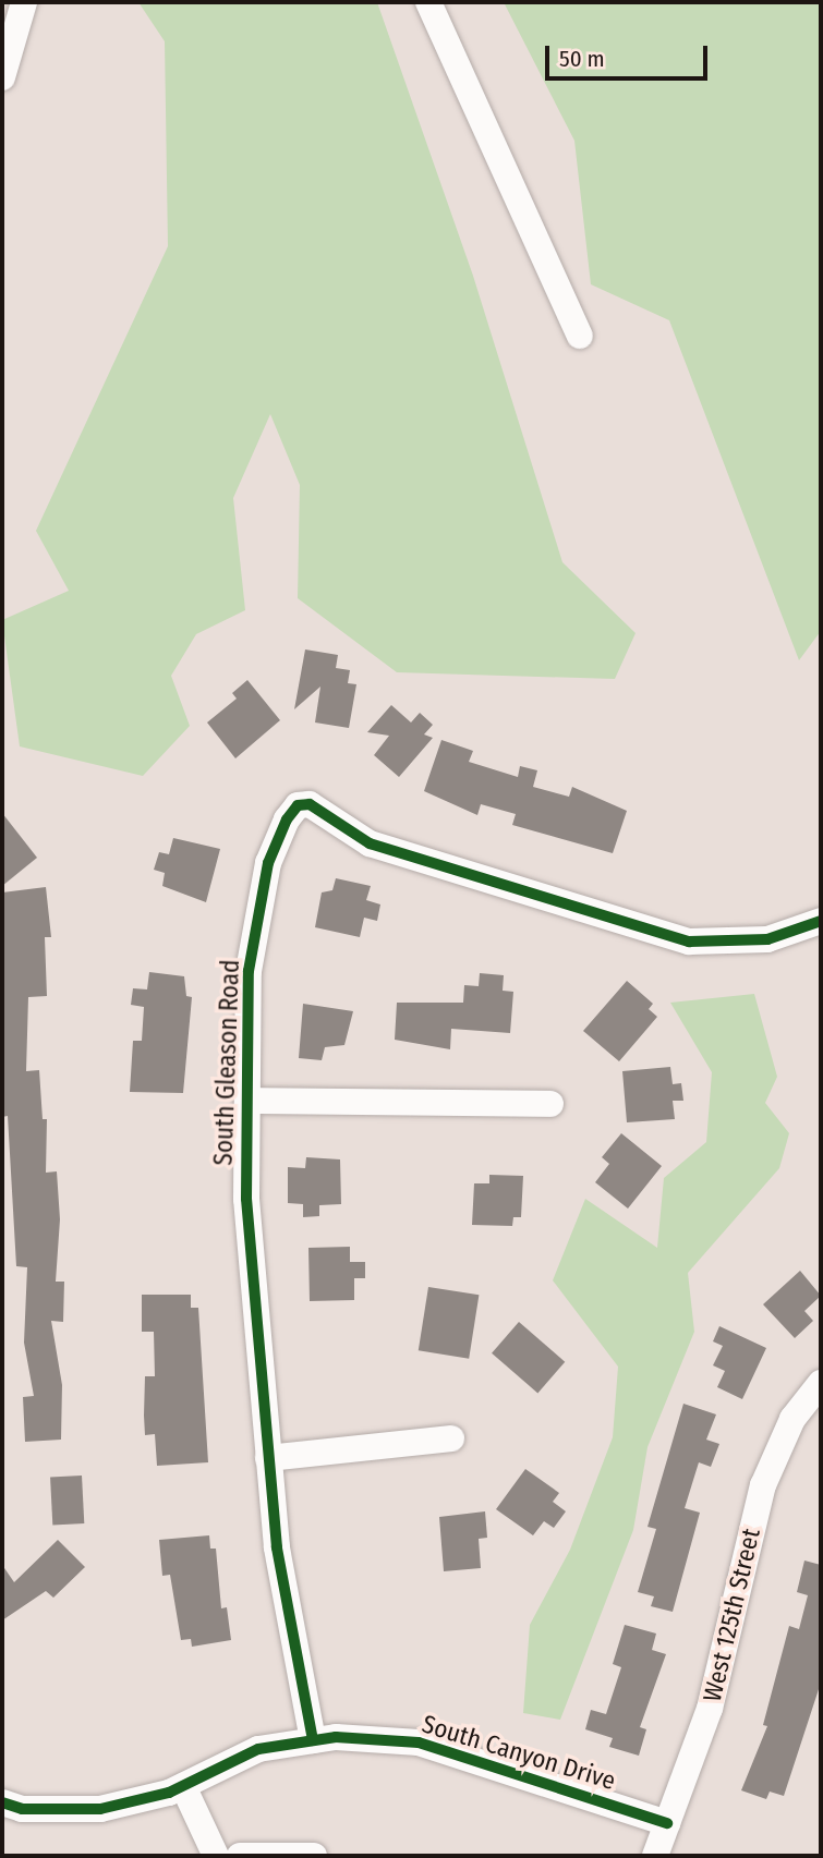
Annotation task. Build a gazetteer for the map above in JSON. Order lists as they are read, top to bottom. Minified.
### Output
{"streets":{"street":["South Gleason Road","West 125th Street","South Canyon Drive"]},"crossings":[["South Gleason Road","South Canyon Drive"],["West 125th Street","South Canyon Drive"]],"scale_bar":"50 m"}
